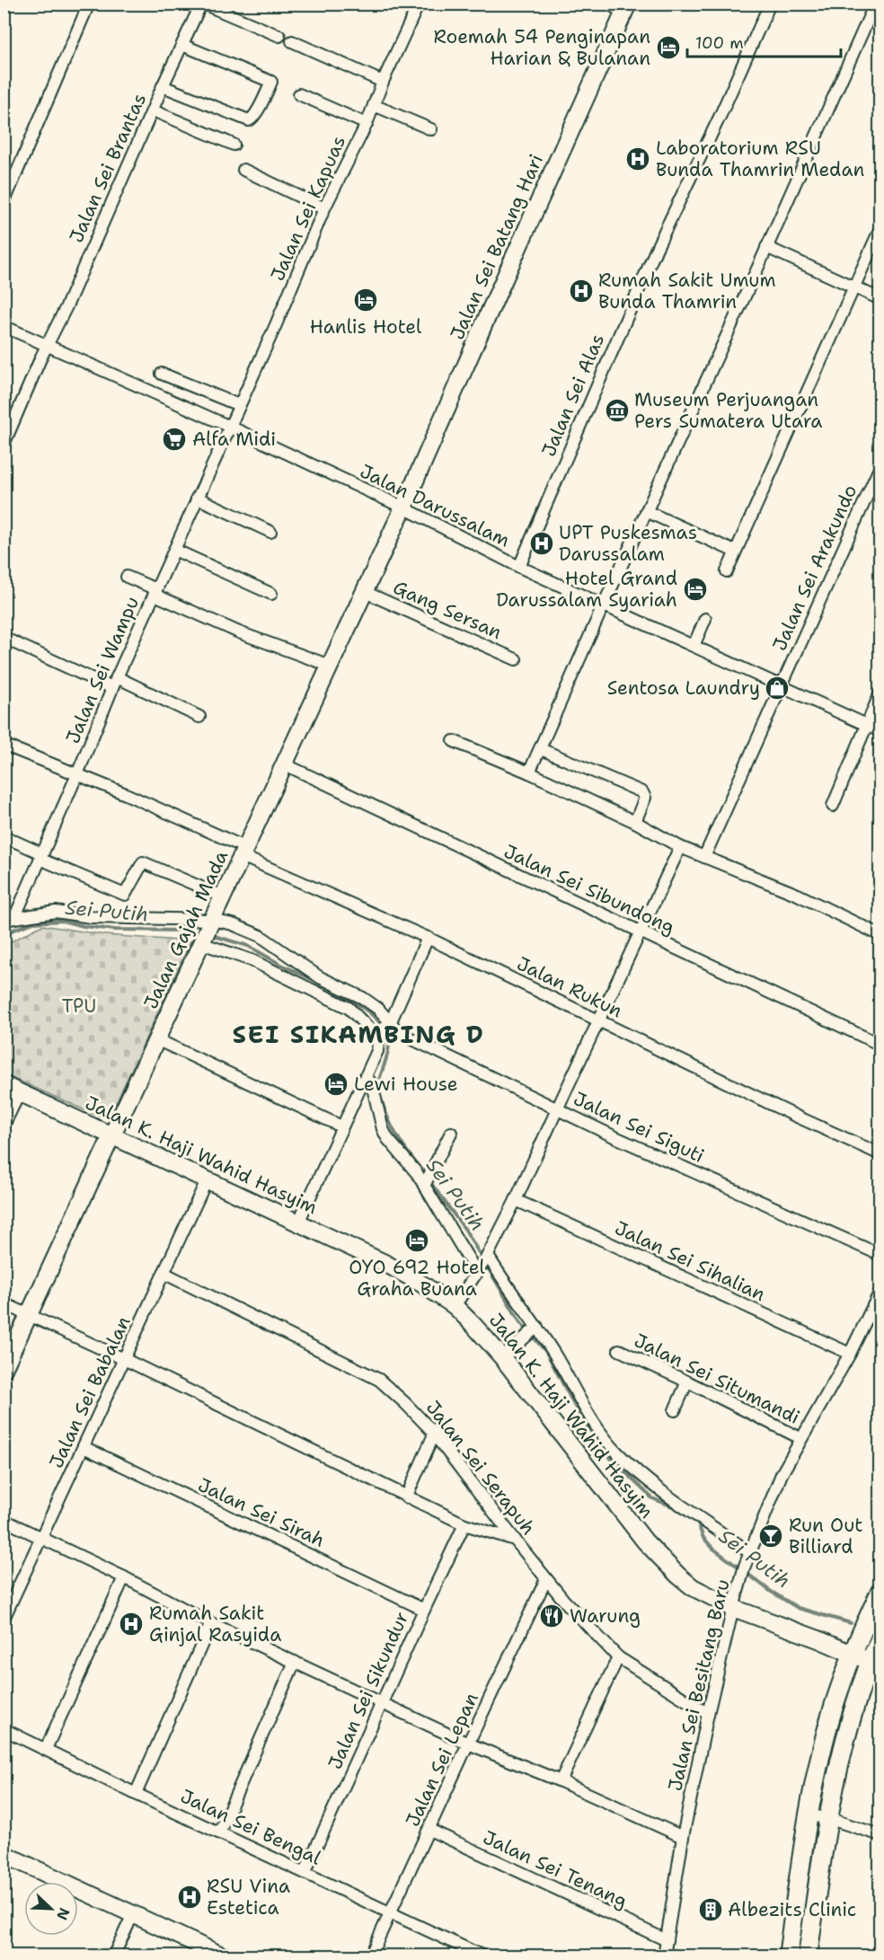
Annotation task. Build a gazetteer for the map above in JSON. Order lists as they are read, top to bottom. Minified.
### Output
{"streets":{"street":["Jalan Sei Brantas","Jalan Sei Kapuas","Jalan Sei Batang Hari","Jalan Sei Alas","Jalan Darussalam","Jalan Sei Arakundo","Gang Sersan","Jalan Sei Wampu","Jalan Sei Sibundong","Jalan Gajah Mada","Jalan Rukun","Jalan Sei Siguti","Jalan K. Haji Wahid Hasyim","Jalan Sei Sihalian","Jalan Sei Situmandi","Jalan Sei Babalan","Jalan Sei Serapuh","Jalan Sei Sirah","Jalan Sei Besitang Baru","Jalan Sei Sikundur","Jalan Sei Lepan","Jalan Sei Bengal","Jalan Sei Tenang"]},"crossings":[["Jalan Sei Brantas","Jalan Darussalam"],["Jalan Sei Kapuas","Jalan Darussalam"],["Jalan Sei Kapuas","Jalan Sei Wampu"],["Jalan Sei Batang Hari","Jalan Darussalam"],["Jalan Sei Batang Hari","Jalan Gajah Mada"],["Jalan Sei Alas","Jalan Darussalam"],["Jalan Darussalam","Jalan Sei Arakundo"],["Jalan Darussalam","Jalan Sei Wampu"],["Jalan Darussalam","Jalan Gajah Mada"],["Gang Sersan","Jalan Gajah Mada"],["Jalan Sei Wampu","Jalan Rukun"],["Jalan Sei Sibundong","Jalan Gajah Mada"],["Jalan Gajah Mada","Jalan Rukun"],["Jalan Gajah Mada","Jalan K. Haji Wahid Hasyim"],["Jalan K. Haji Wahid Hasyim","Jalan Sei Babalan"],["Jalan K. Haji Wahid Hasyim","Jalan Sei Besitang Baru"],["Jalan Sei Sihalian","Jalan Sei Besitang Baru"],["Jalan Sei Situmandi","Jalan Sei Besitang Baru"],["Jalan Sei Babalan","Jalan Sei Serapuh"],["Jalan Sei Babalan","Jalan Sei Sirah"],["Jalan Sei Serapuh","Jalan Sei Besitang Baru"],["Jalan Sei Serapuh","Jalan Sei Lepan"],["Jalan Sei Sirah","Jalan Sei Sikundur"],["Jalan Sei Besitang Baru","Jalan Sei Tenang"],["Jalan Sei Sikundur","Jalan Sei Bengal"],["Jalan Sei Lepan","Jalan Sei Bengal"],["Jalan Sei Lepan","Jalan Sei Tenang"]],"districts":["SEI SIKAMBING D"],"water":["Sei Putih"],"parks":["TPU"],"places":{"hotel":["Roemah 54 Penginapan Harian & Bulanan","Hanlis Hotel","Hotel Grand Darussalam Syariah","Lewi House","OYO 692 Hotel Graha Buana"],"hospital":["Laboratorium RSU Bunda Thamrin Medan","Rumah Sakit Umum Bunda Thamrin","UPT Puskesmas Darussalam","Rumah Sakit Ginjal Rasyida","RSU Vina Estetica"],"museum":["Museum Perjuangan Pers Sumatera Utara"],"supermarket":["Alfa Midi"],"shop":["Sentosa Laundry"],"bar":["Run Out Billiard"],"restaurant":["Warung"],"building":["Albezits Clinic"]},"scale_bar":"100 m","north":"bottom right"}
